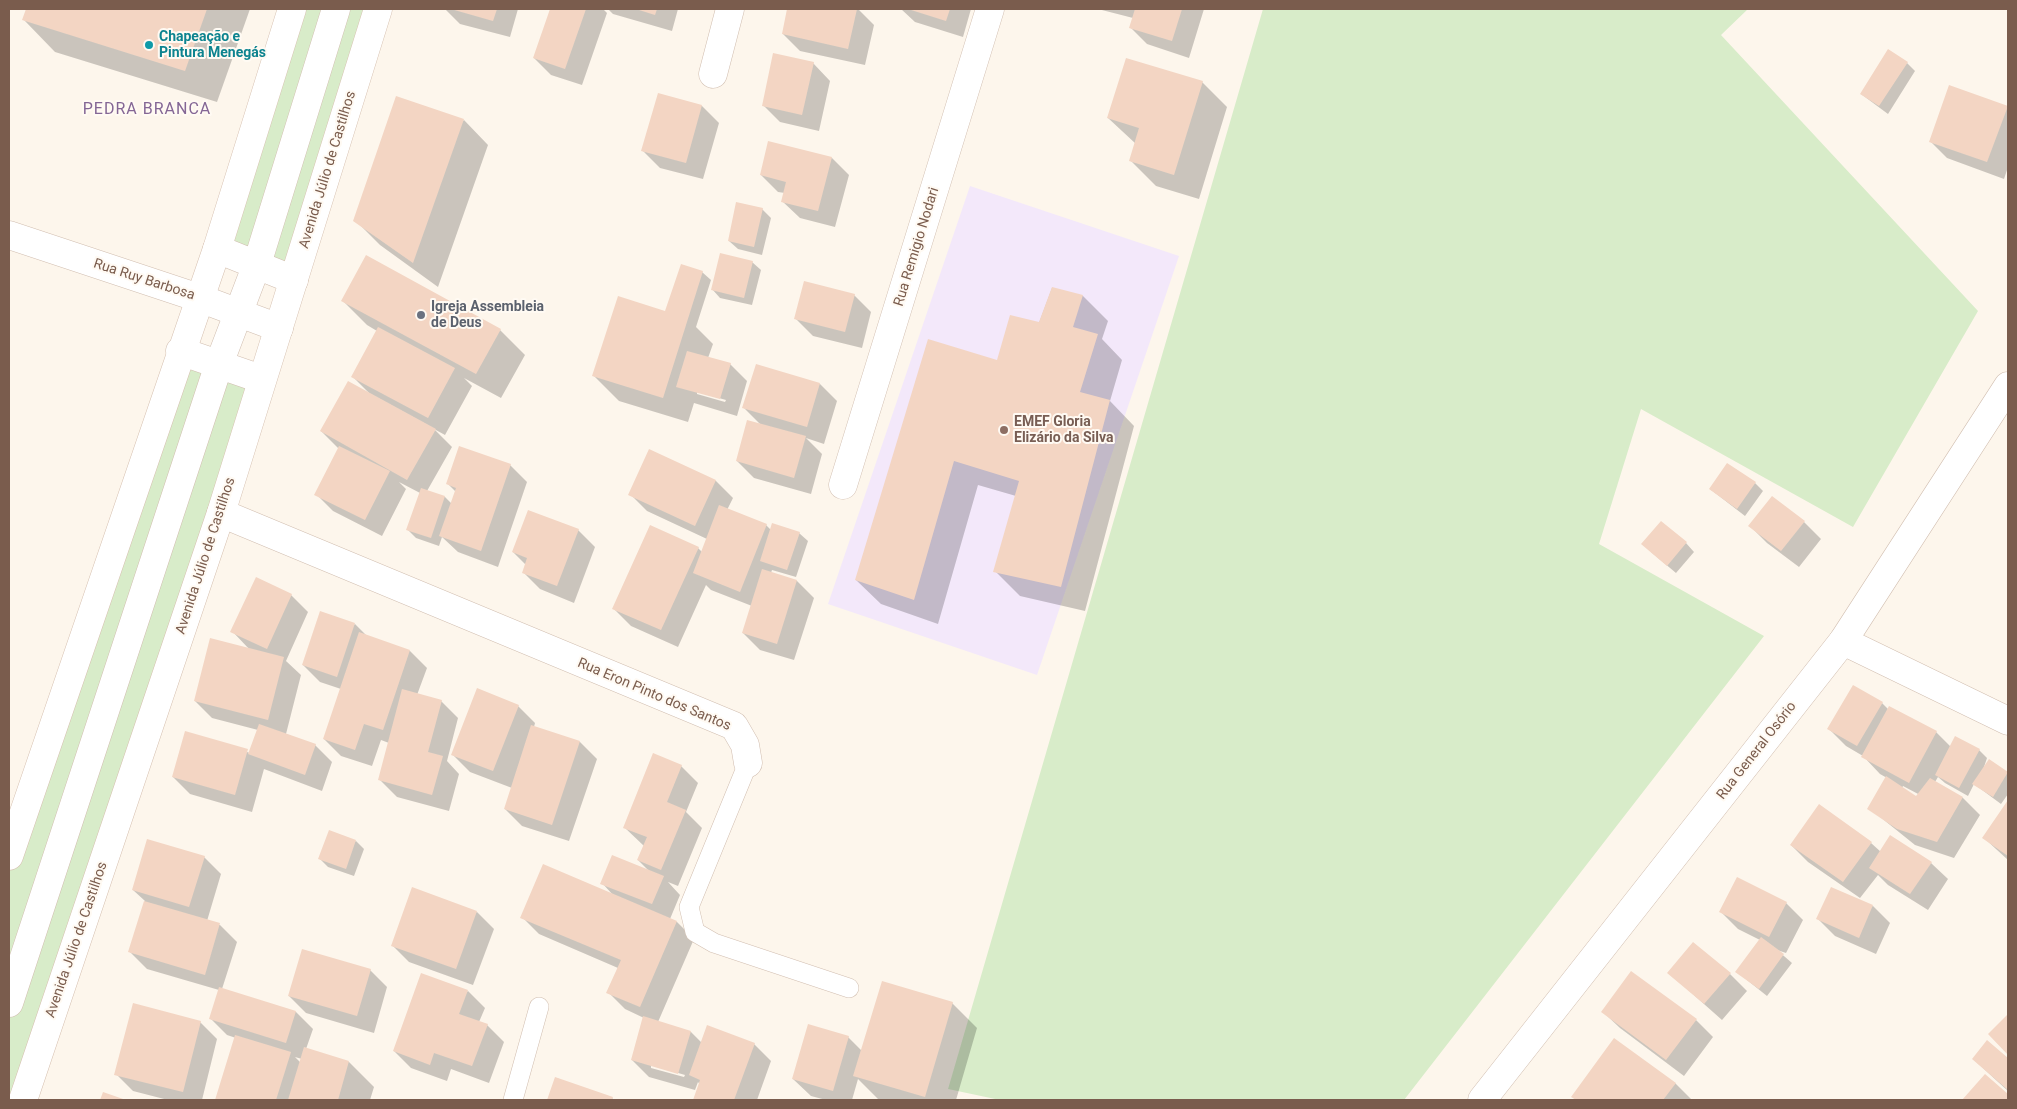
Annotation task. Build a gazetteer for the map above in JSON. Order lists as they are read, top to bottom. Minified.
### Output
{"streets":{"street":["Avenida Júlio de Castilhos","Rua Remigio Nodari","Rua Ruy Barbosa","Rua Eron Pinto dos Santos","Rua General Osório"]},"crossings":[["Avenida Júlio de Castilhos","Rua Ruy Barbosa"],["Avenida Júlio de Castilhos","Rua Eron Pinto dos Santos"]],"districts":["PEDRA BRANCA"],"places":["Chapeação e Pintura Menegás","Igreja Assembleia de Deus","EMEF Gloria Elizário da Silva"]}
